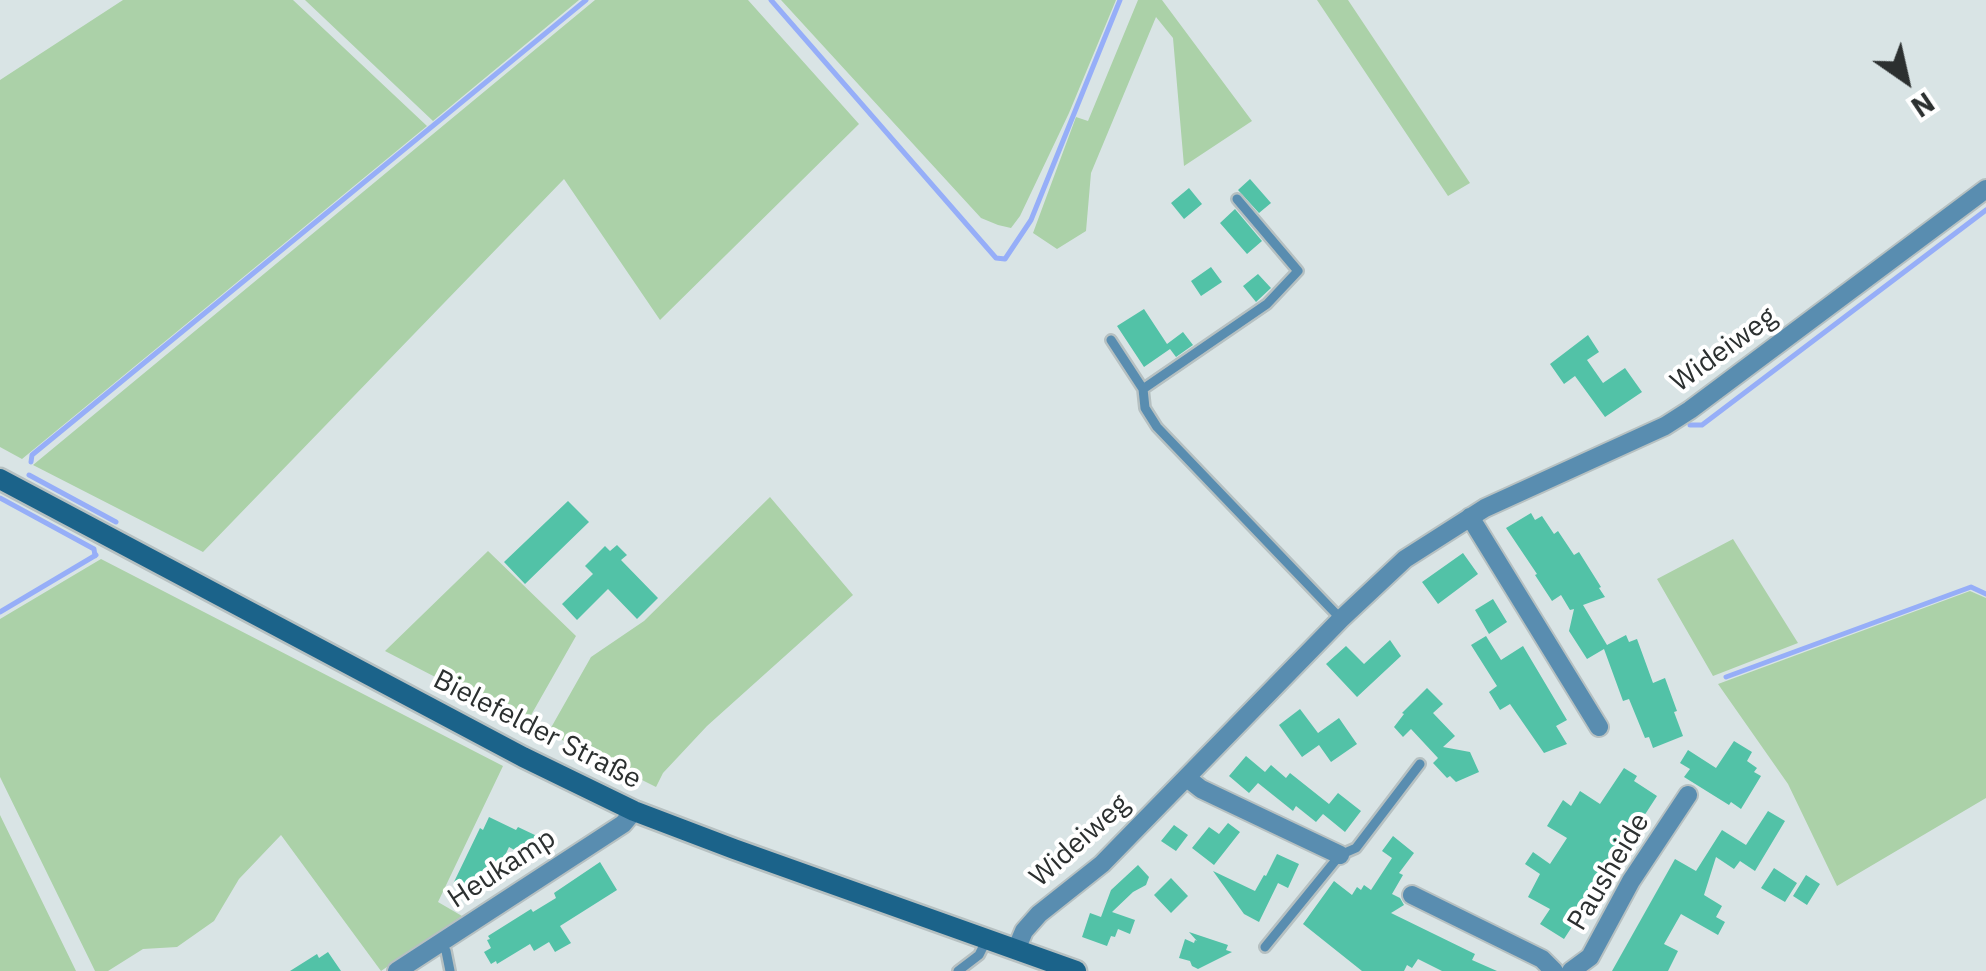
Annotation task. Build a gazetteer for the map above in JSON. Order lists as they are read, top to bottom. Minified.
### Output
{"streets":{"main road":["Bielefelder Straße"],"street":["Wideiweg","Heukamp","Pausheide"]},"crossings":[["Wideiweg","Bielefelder Straße"],["Bielefelder Straße","Heukamp"]],"north":"bottom right"}
